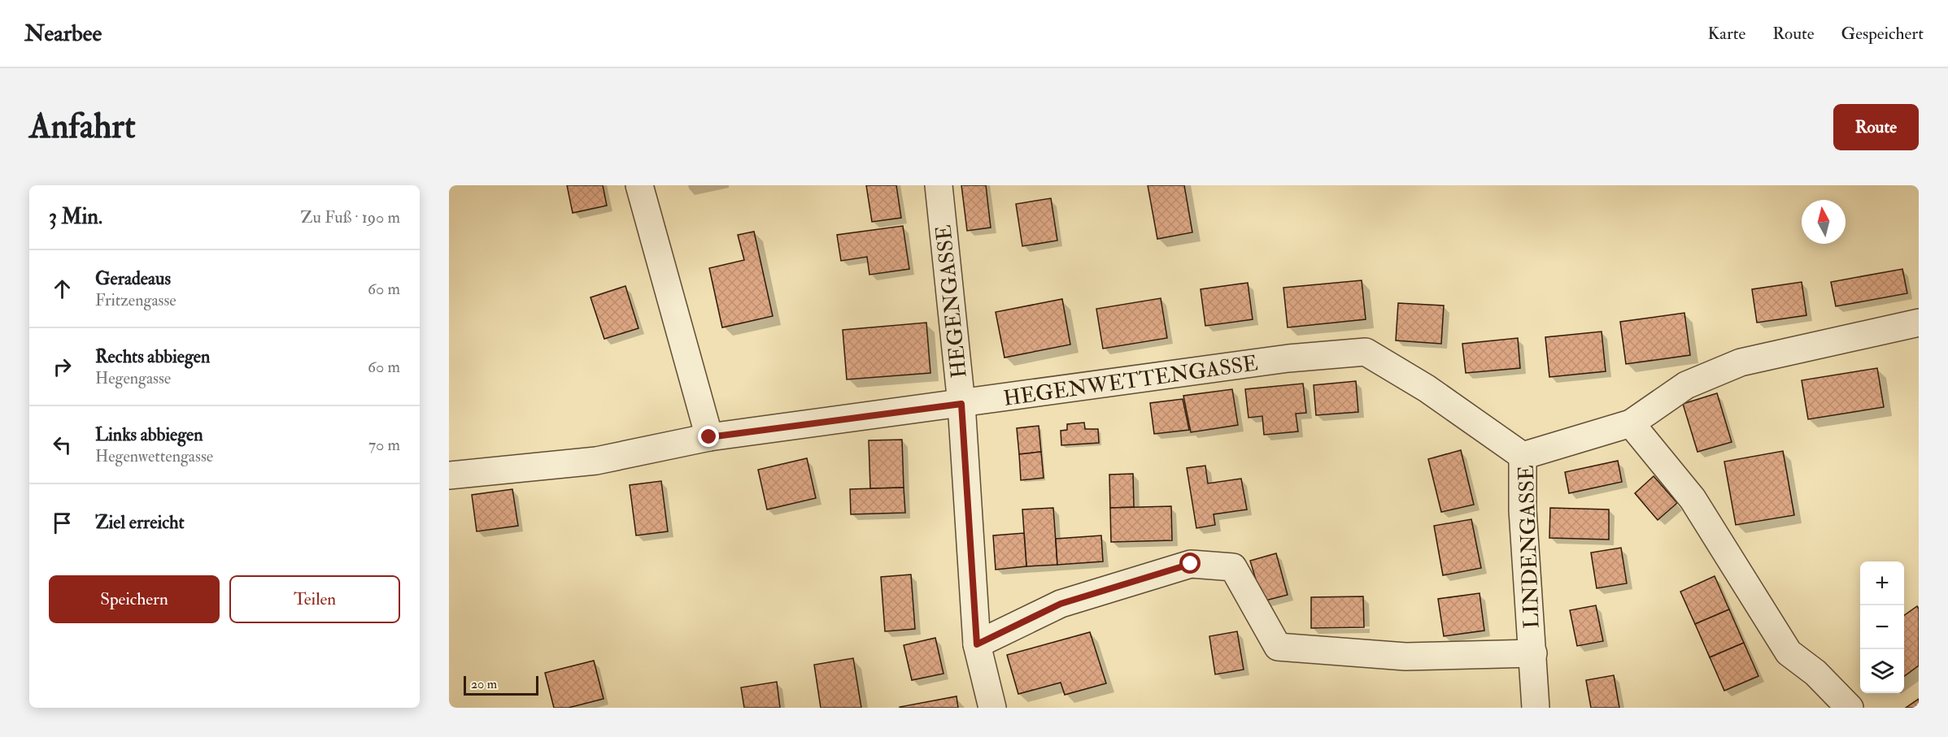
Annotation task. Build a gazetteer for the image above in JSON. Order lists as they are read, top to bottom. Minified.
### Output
{"streets":{"street":["HEGENGASSE","HEGENWETTENGASSE","LINDENGASSE"]},"crossings":[["HEGENGASSE","HEGENWETTENGASSE"],["HEGENWETTENGASSE","LINDENGASSE"]],"scale_bar":"20 m","north":"top","page":{"header":"Nearbee","nav":["Karte","Route","Gespeichert"],"buttons":["Route",["Speichern","Teilen"]],"title":"Anfahrt","heading":["3 Min.","Zu Fuß · 190 m"],"list":[["Geradeaus","Fritzengasse","60 m"],["Rechts abbiegen","Hegengasse","60 m"],["Links abbiegen","Hegenwettengasse","70 m"],"Ziel erreicht"],"map_buttons":["+","−"],"scale":"20 m"}}
